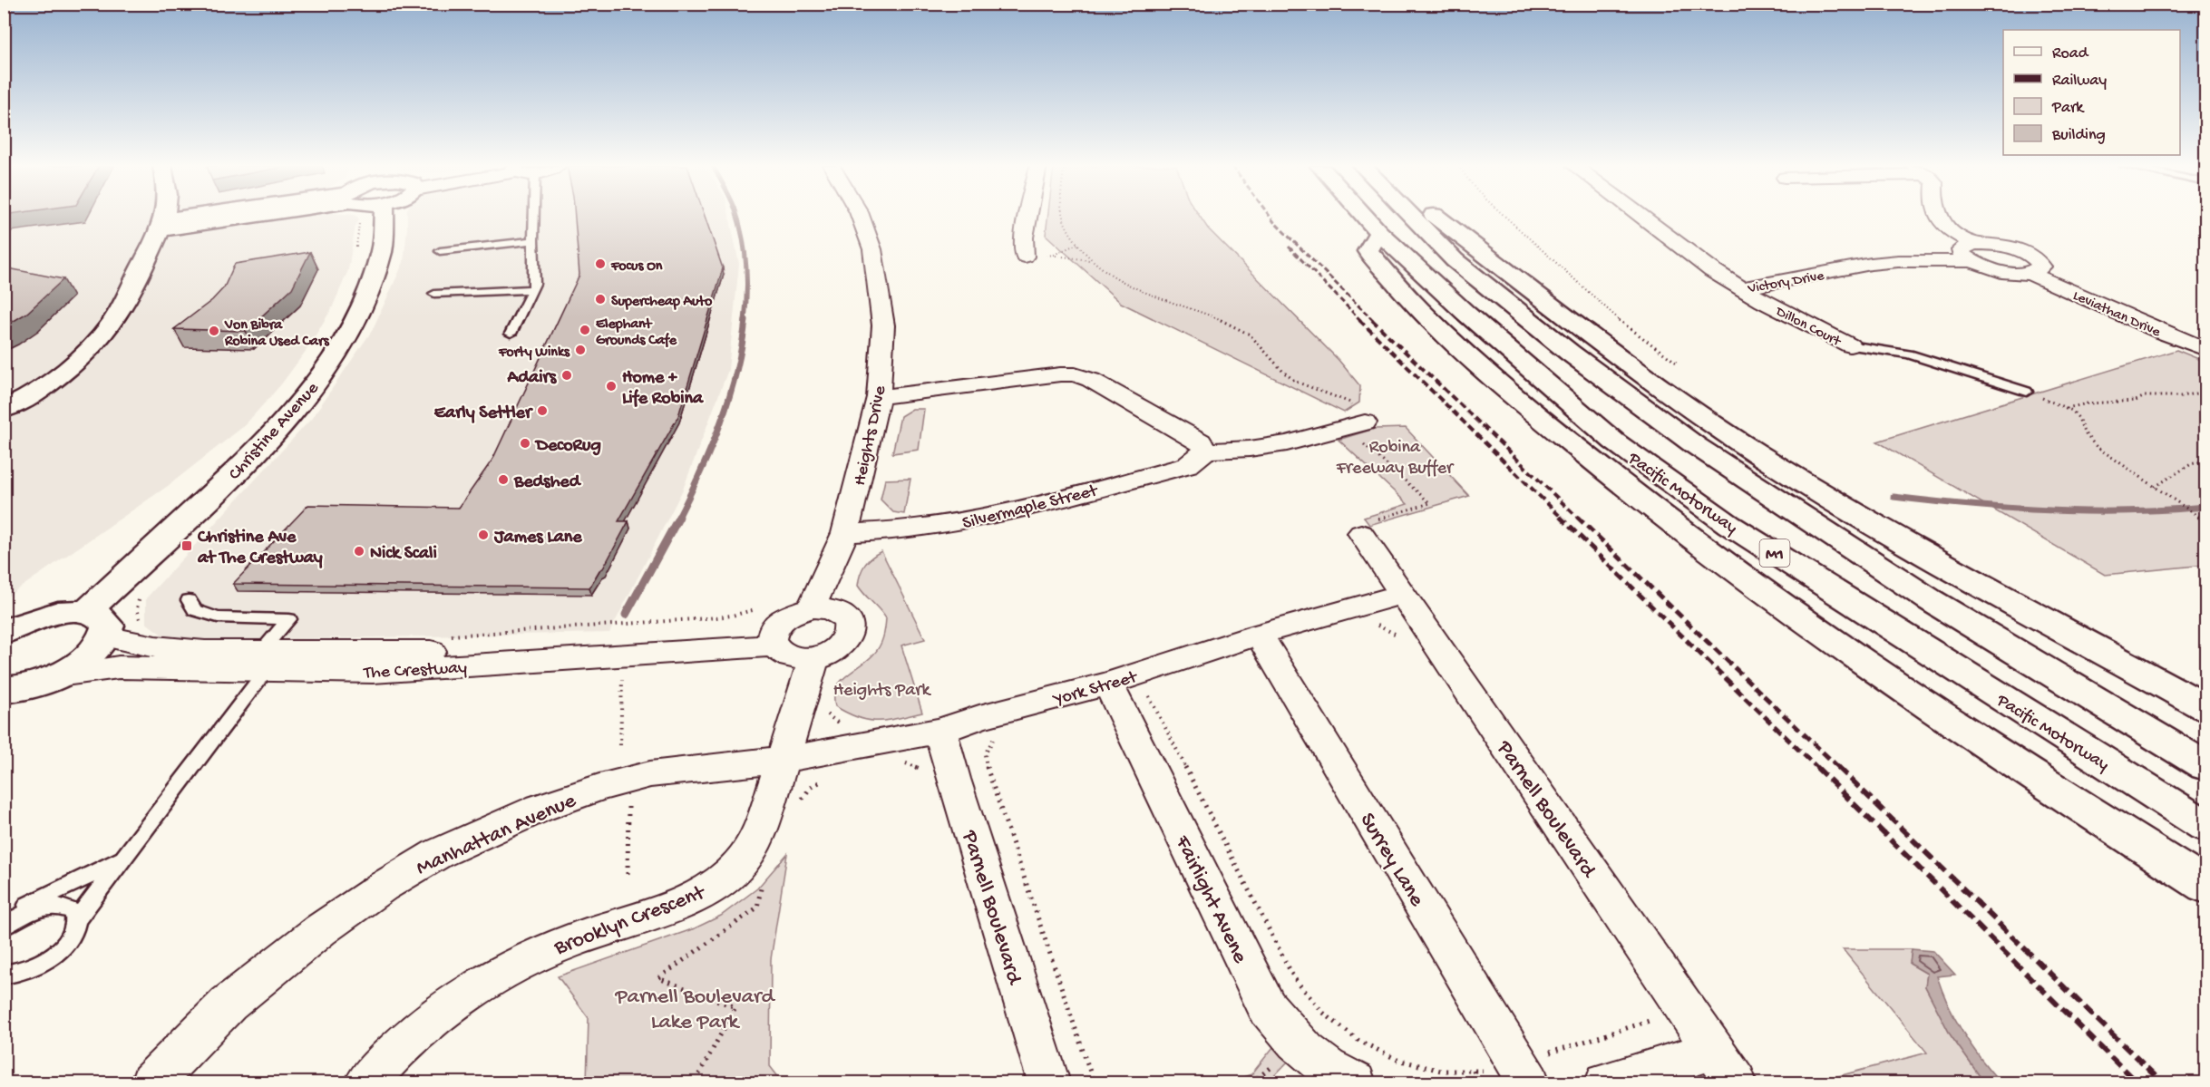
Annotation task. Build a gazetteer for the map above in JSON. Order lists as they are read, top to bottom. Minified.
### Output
{"streets":{"main road":["Christine Avenue","Pacific Motorway","M1"],"street":["Victory Drive","Leviathan Drive","Dillon Court","Heights Drive","Silvermaple Street","The Crestway","York Street","Parnell Boulevard","Manhattan Avenue","Surrey Lane","Fairlight Avene","Brooklyn Crescent"]},"crossings":[["Victory Drive","Leviathan Drive"],["Victory Drive","Dillon Court"],["Christine Avenue","The Crestway"],["Heights Drive","Silvermaple Street"],["Heights Drive","The Crestway"],["Heights Drive","Brooklyn Crescent"],["The Crestway","Brooklyn Crescent"],["York Street","Parnell Boulevard"],["York Street","Manhattan Avenue"],["York Street","Surrey Lane"],["York Street","Fairlight Avene"],["York Street","Brooklyn Crescent"],["Manhattan Avenue","Brooklyn Crescent"]],"parks":["Robina Freeway Buffer","Heights Park","Parnell Boulevard Lake Park"],"places":{"other":["Focus On","Supercheap Auto","Elephant Grounds Cafe","Von Bibra Robina Used Cars","Forty Winks","Adairs","Home + Life Robina","Early Settler","DecoRug","Bedshed","James Lane","Nick Scali"],"transit":["Christine Ave at The Crestway"]},"legend":["Road","Railway","Park","Building"]}
